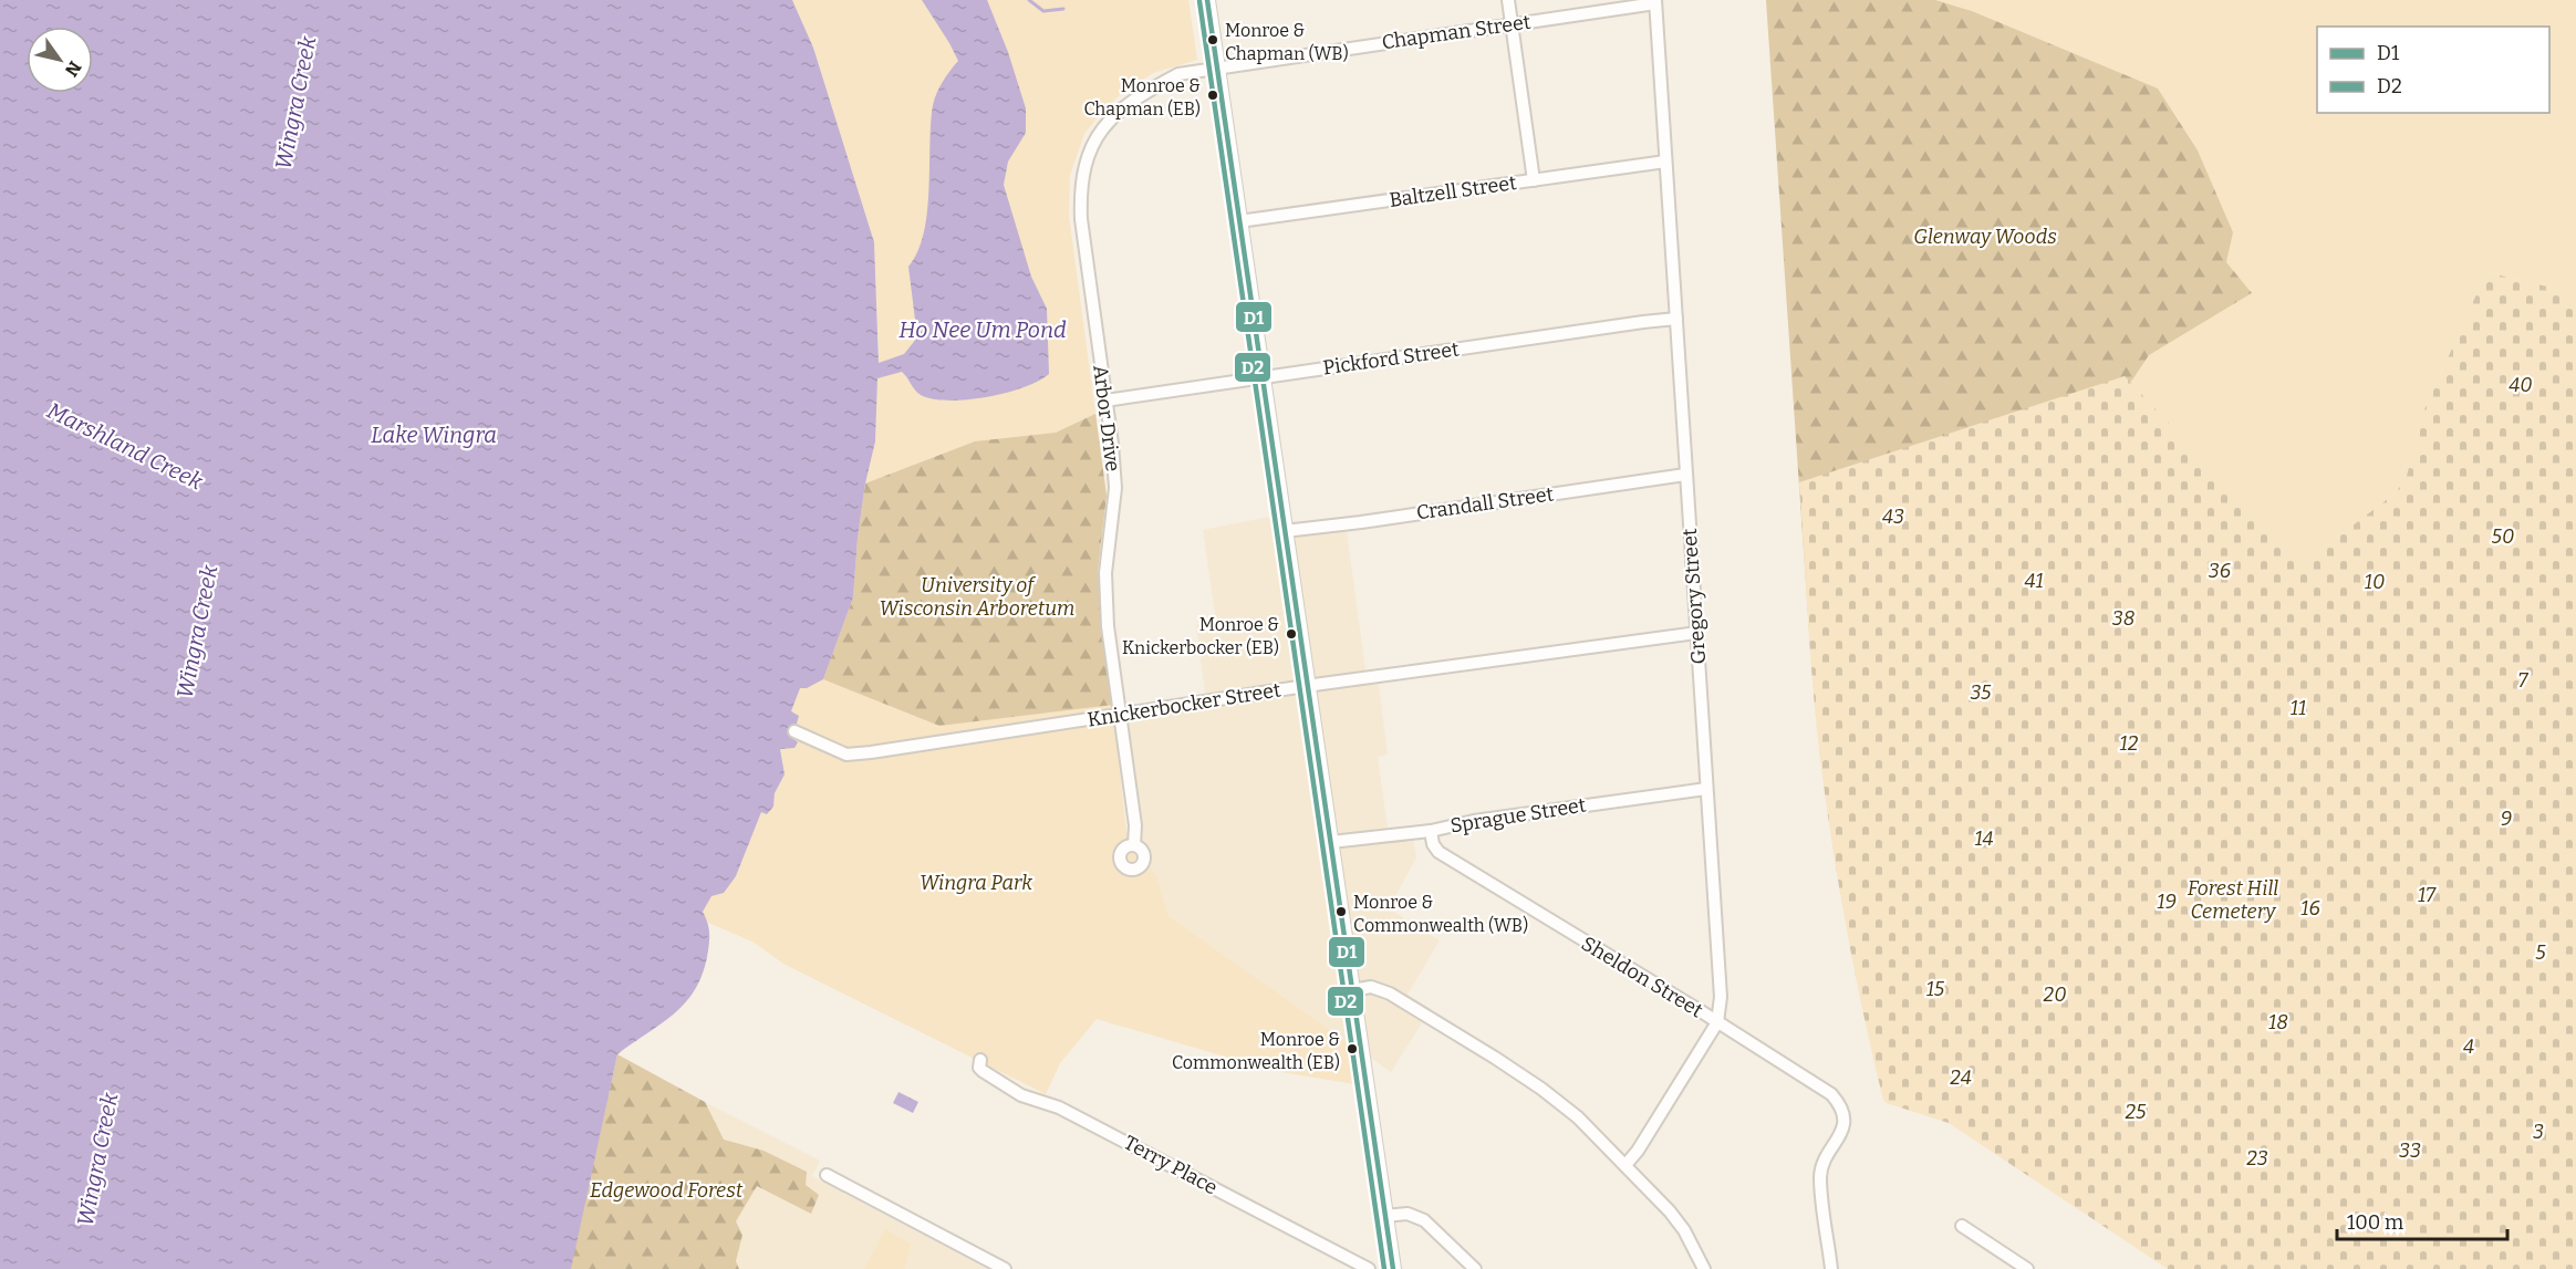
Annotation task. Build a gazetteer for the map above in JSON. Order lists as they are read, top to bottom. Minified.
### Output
{"streets":{"street":["Chapman Street","Baltzell Street","Pickford Street","Arbor Drive","Crandall Street","Gregory Street","Knickerbocker Street","Sprague Street","Sheldon Street","Terry Place"]},"crossings":[["Chapman Street","Arbor Drive"],["Chapman Street","Gregory Street"],["Baltzell Street","Gregory Street"],["Pickford Street","Arbor Drive"],["Pickford Street","Gregory Street"],["Arbor Drive","Knickerbocker Street"],["Crandall Street","Gregory Street"],["Gregory Street","Knickerbocker Street"],["Gregory Street","Sprague Street"],["Gregory Street","Sheldon Street"],["Sprague Street","Sheldon Street"]],"water":["Wingra Creek","Ho Nee Um Pond","Lake Wingra","Marshland Creek"],"parks":["Glenway Woods","40","43","50","36","41","10","University of Wisconsin Arboretum","38","7","35","11","12","9","14","Wingra Park","Forest Hill Cemetery","17","19","16","5","15","20","18","4","24","25","3","33","23","Edgewood Forest"],"places":["Monroe & Chapman (WB)","Monroe & Chapman (EB)","Monroe & Knickerbocker (EB)","Monroe & Commonwealth (WB)","Monroe & Commonwealth (EB)"],"lines":["transit line D1","transit line D2"],"legend":["D1","D2"],"scale_bar":"100 m","north":"bottom right"}
